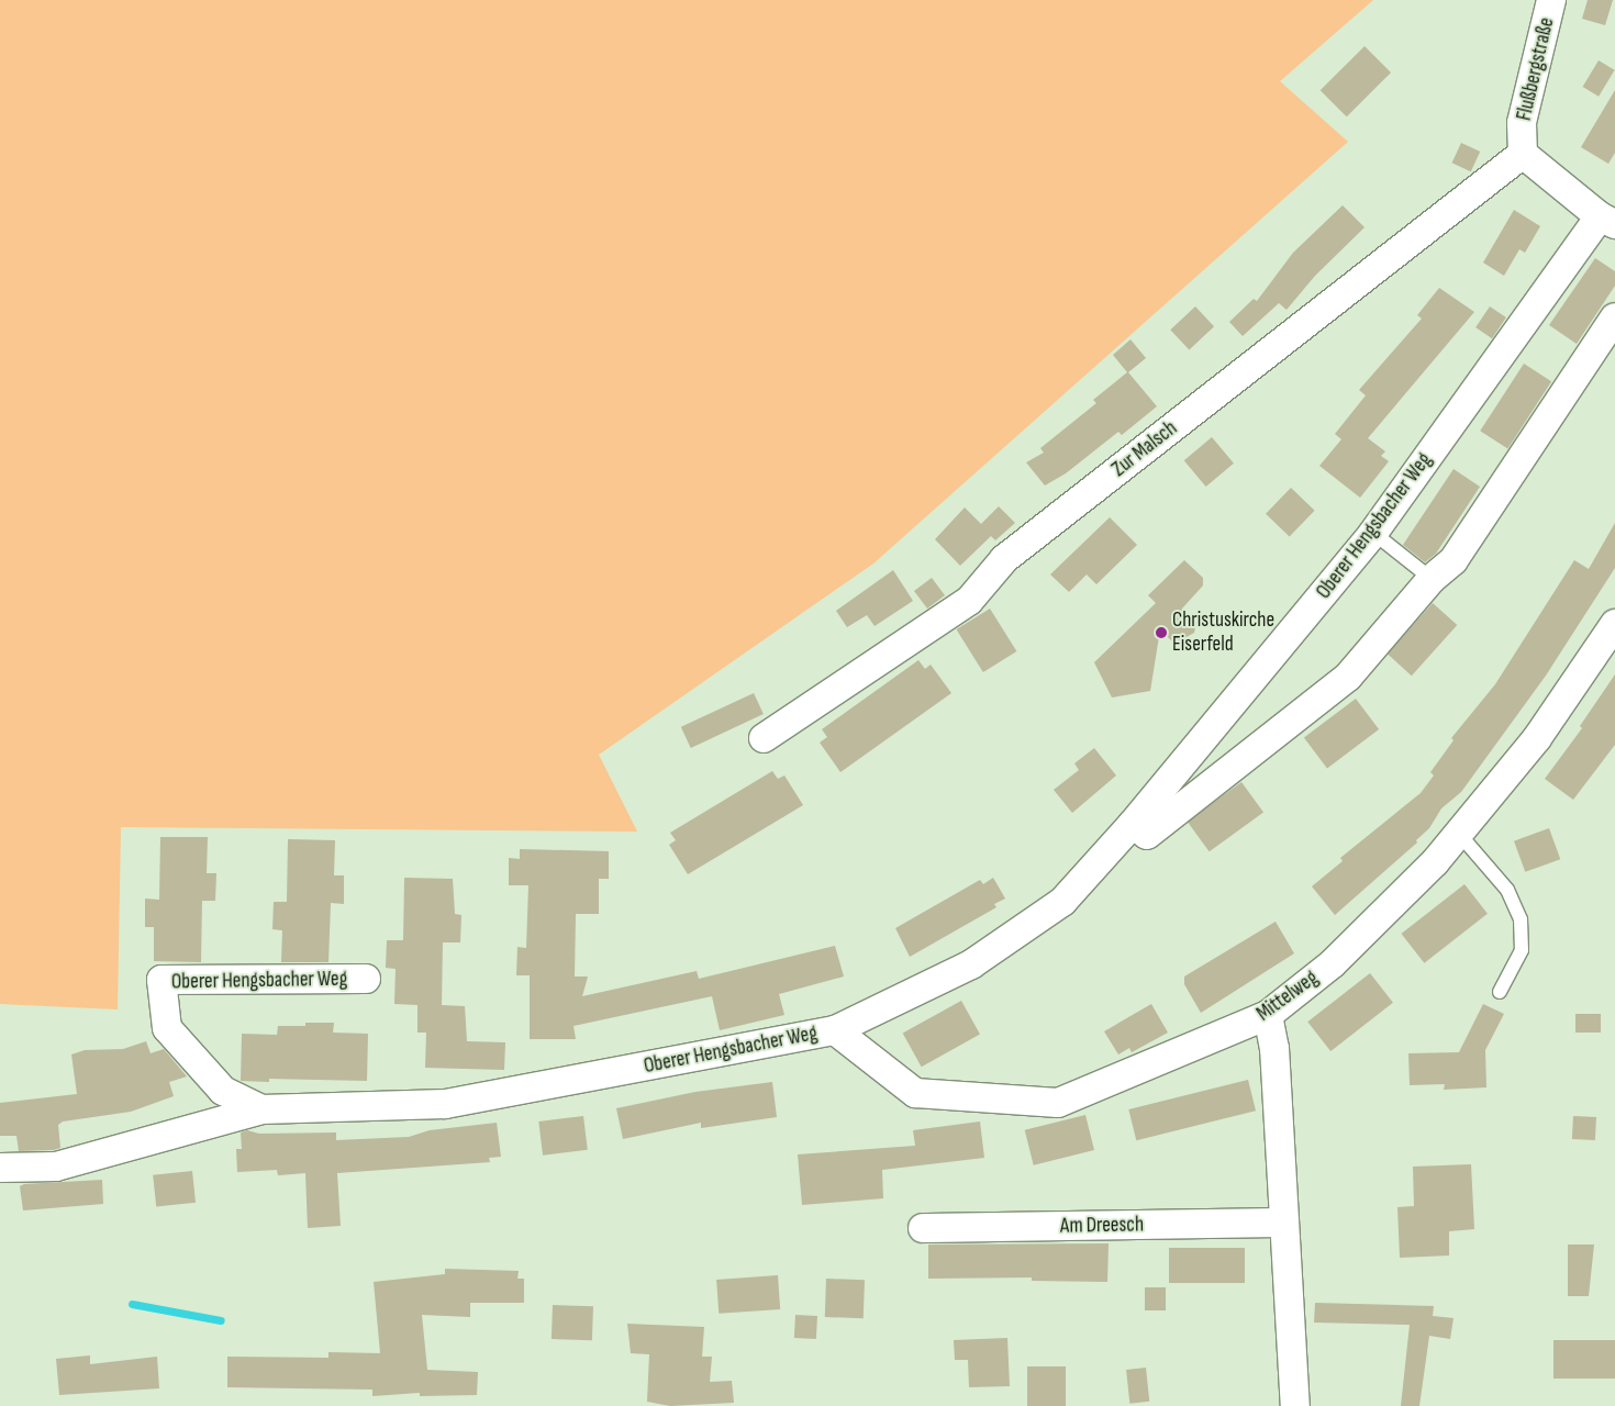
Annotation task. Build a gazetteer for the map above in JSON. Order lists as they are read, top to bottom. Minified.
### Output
{"streets":{"street":["Flußbergstraße","Zur Malsch","Oberer Hengsbacher Weg","Mittelweg","Am Dreesch"]},"crossings":[["Flußbergstraße","Zur Malsch"],["Oberer Hengsbacher Weg","Mittelweg"]],"places":["Christuskirche Eiserfeld"]}
